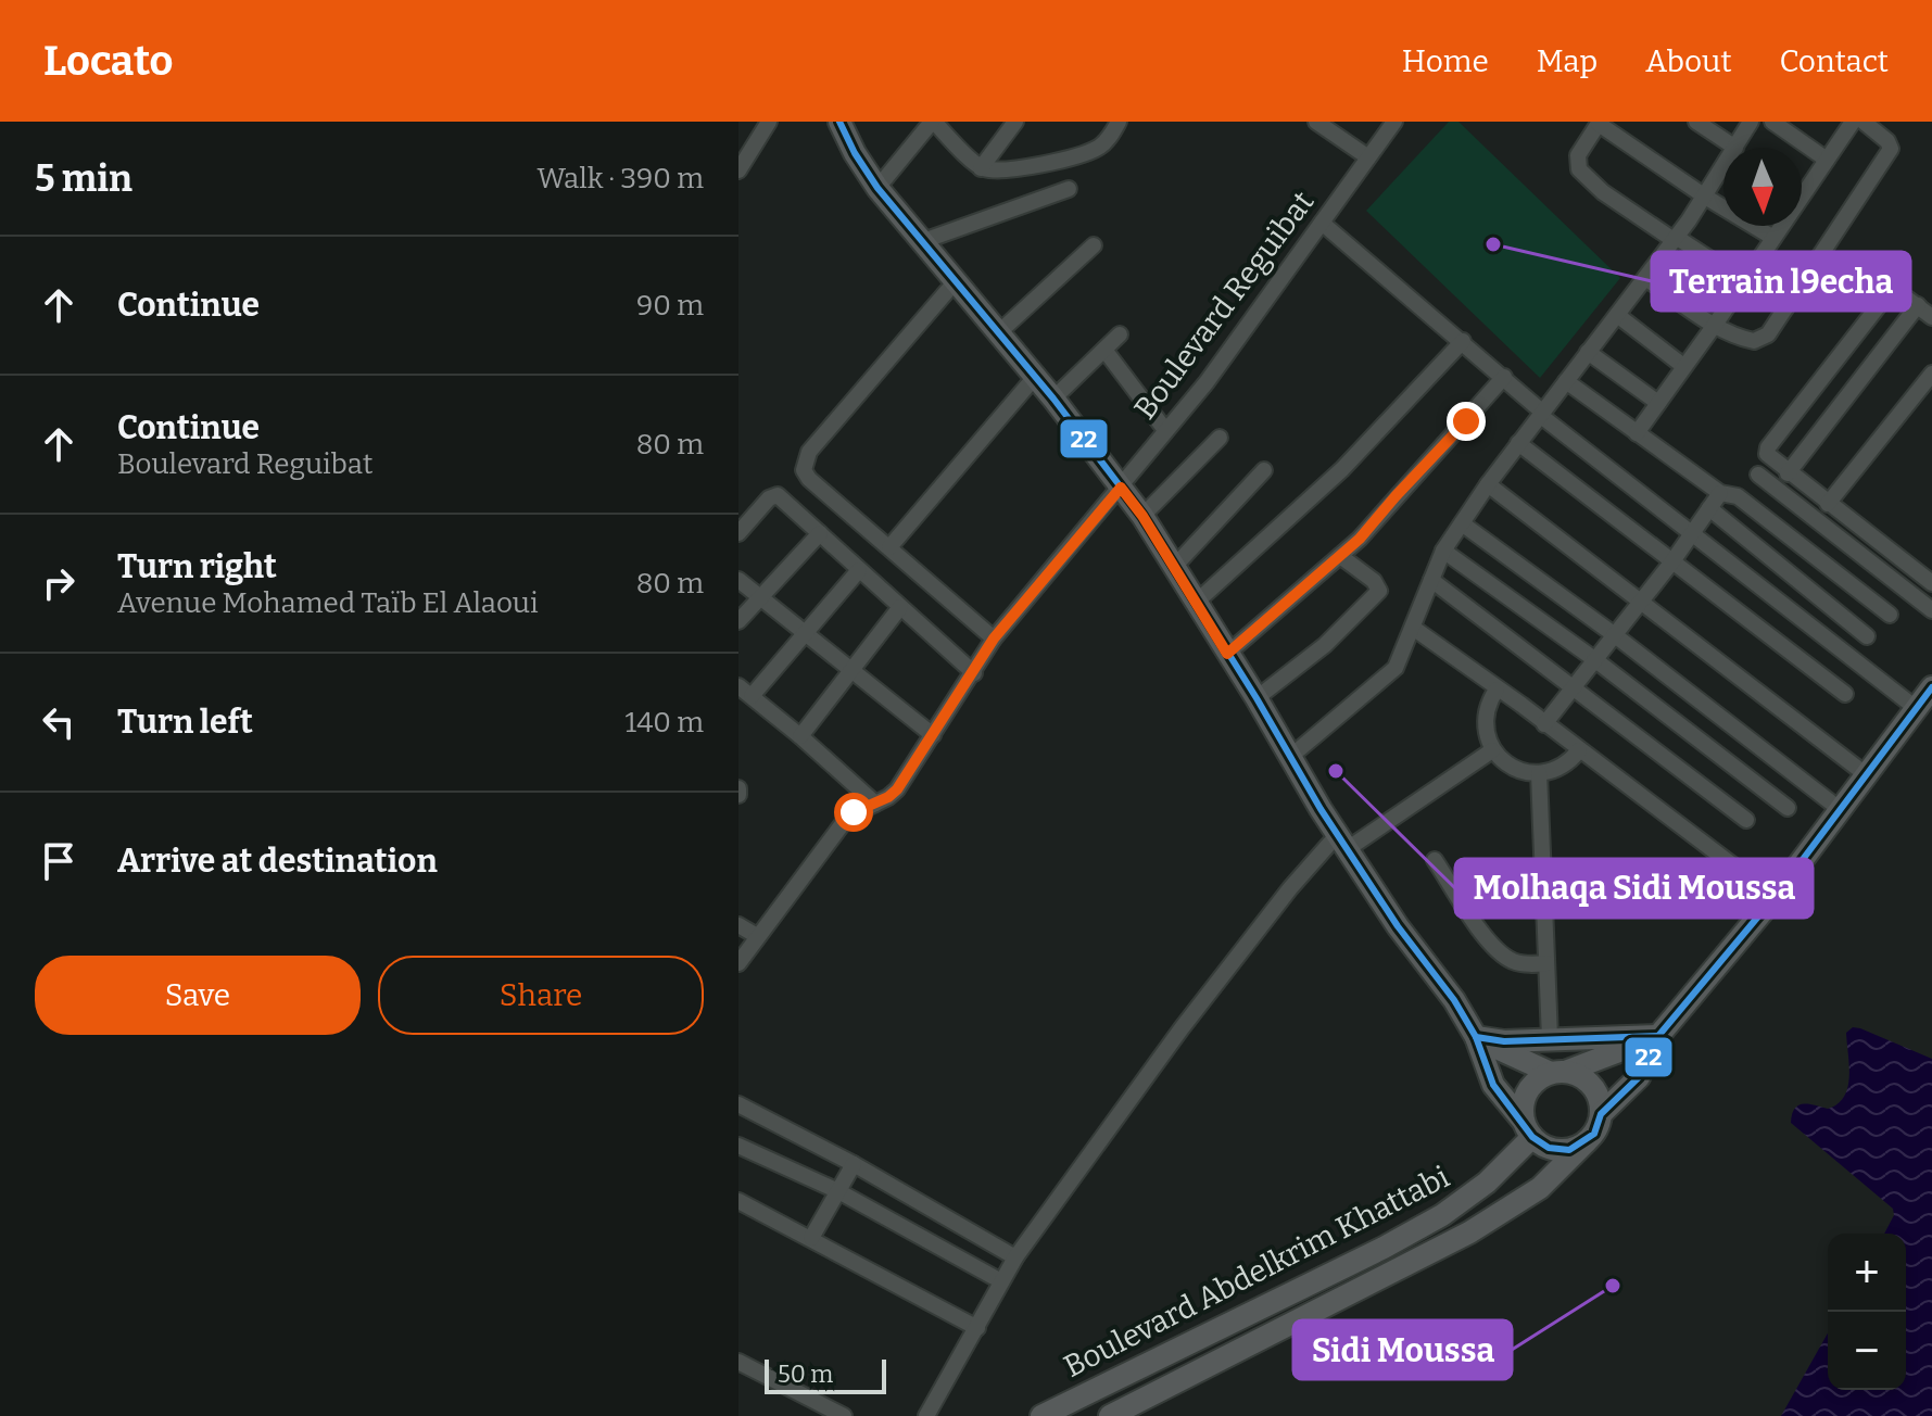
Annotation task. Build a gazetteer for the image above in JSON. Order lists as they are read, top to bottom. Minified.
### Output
{"streets":{"street":["Boulevard Reguibat","Boulevard Abdelkrim Khattabi"]},"places":["Terrain l9echa","Molhaqa Sidi Moussa","Sidi Moussa"],"lines":["transit line 22"],"scale_bar":"50 m","north":"bottom","page":{"header":"Locato","nav":["Home","Map","About","Contact"],"heading":["5 min","Walk · 390 m"],"list":[["Continue","90 m"],["Continue","Boulevard Reguibat","80 m"],["Turn right","Avenue Mohamed Taïb El Alaoui","80 m"],["Turn left","140 m"],"Arrive at destination"],"buttons":["Save","Share"],"map_buttons":["+","−"],"scale":"50 m"}}
